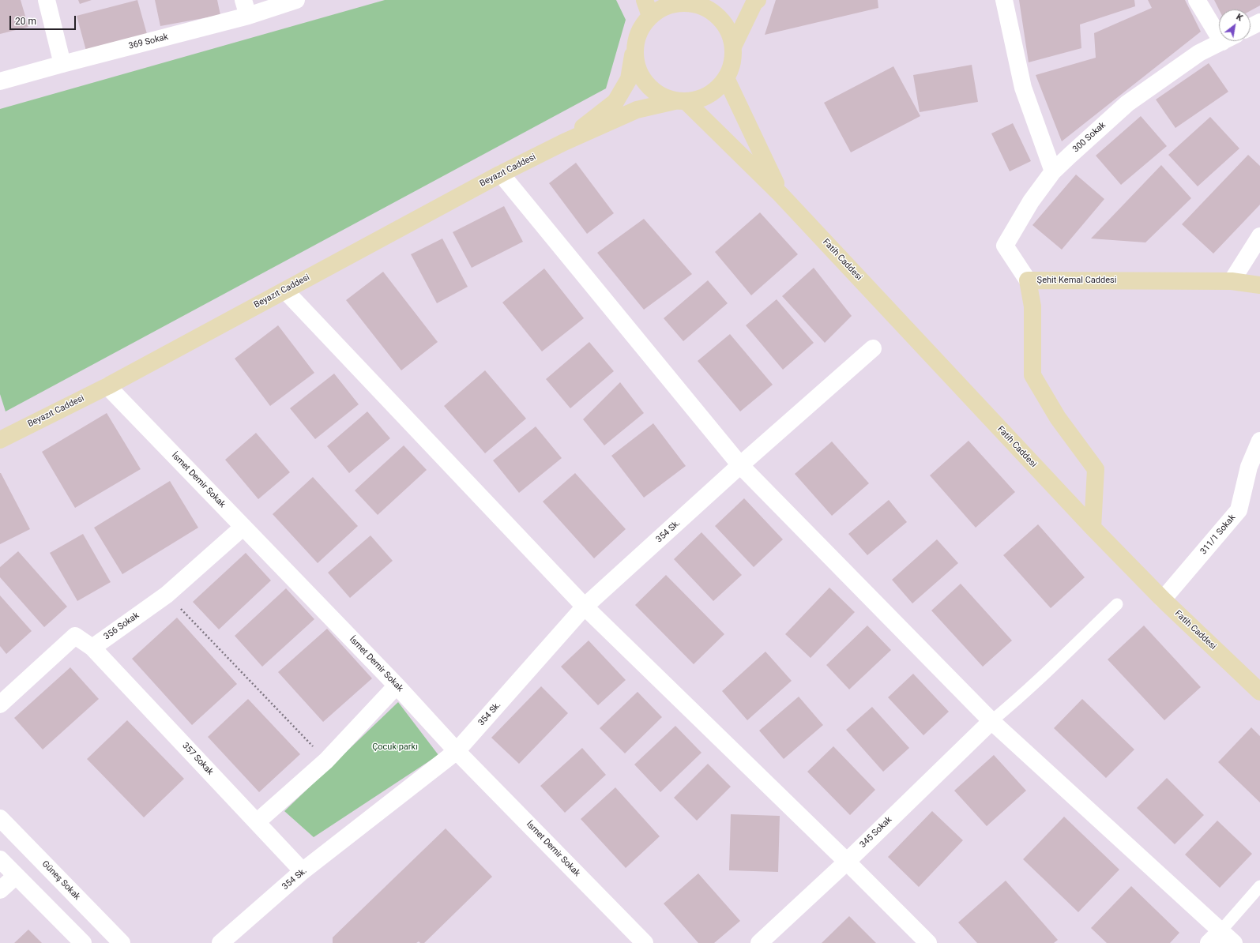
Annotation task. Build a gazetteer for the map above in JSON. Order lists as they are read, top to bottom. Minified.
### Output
{"streets":{"street":["369 Sokak","300 Sokak","Beyazıt Caddesi","Fatih Caddesi","Şehit Kemal Caddesi","İsmet Demir Sokak","354 Sk.","311/1 Sokak","356 Sokak","357 Sokak","345 Sokak","Güneş Sokak"]},"crossings":[["300 Sokak","Şehit Kemal Caddesi"],["Beyazıt Caddesi","İsmet Demir Sokak"],["Fatih Caddesi","Şehit Kemal Caddesi"],["Fatih Caddesi","311/1 Sokak"],["İsmet Demir Sokak","354 Sk."],["İsmet Demir Sokak","356 Sokak"],["354 Sk.","357 Sokak"],["356 Sokak","357 Sokak"]],"parks":["Çocuk parkı"],"scale_bar":"20 m","north":"top right"}
